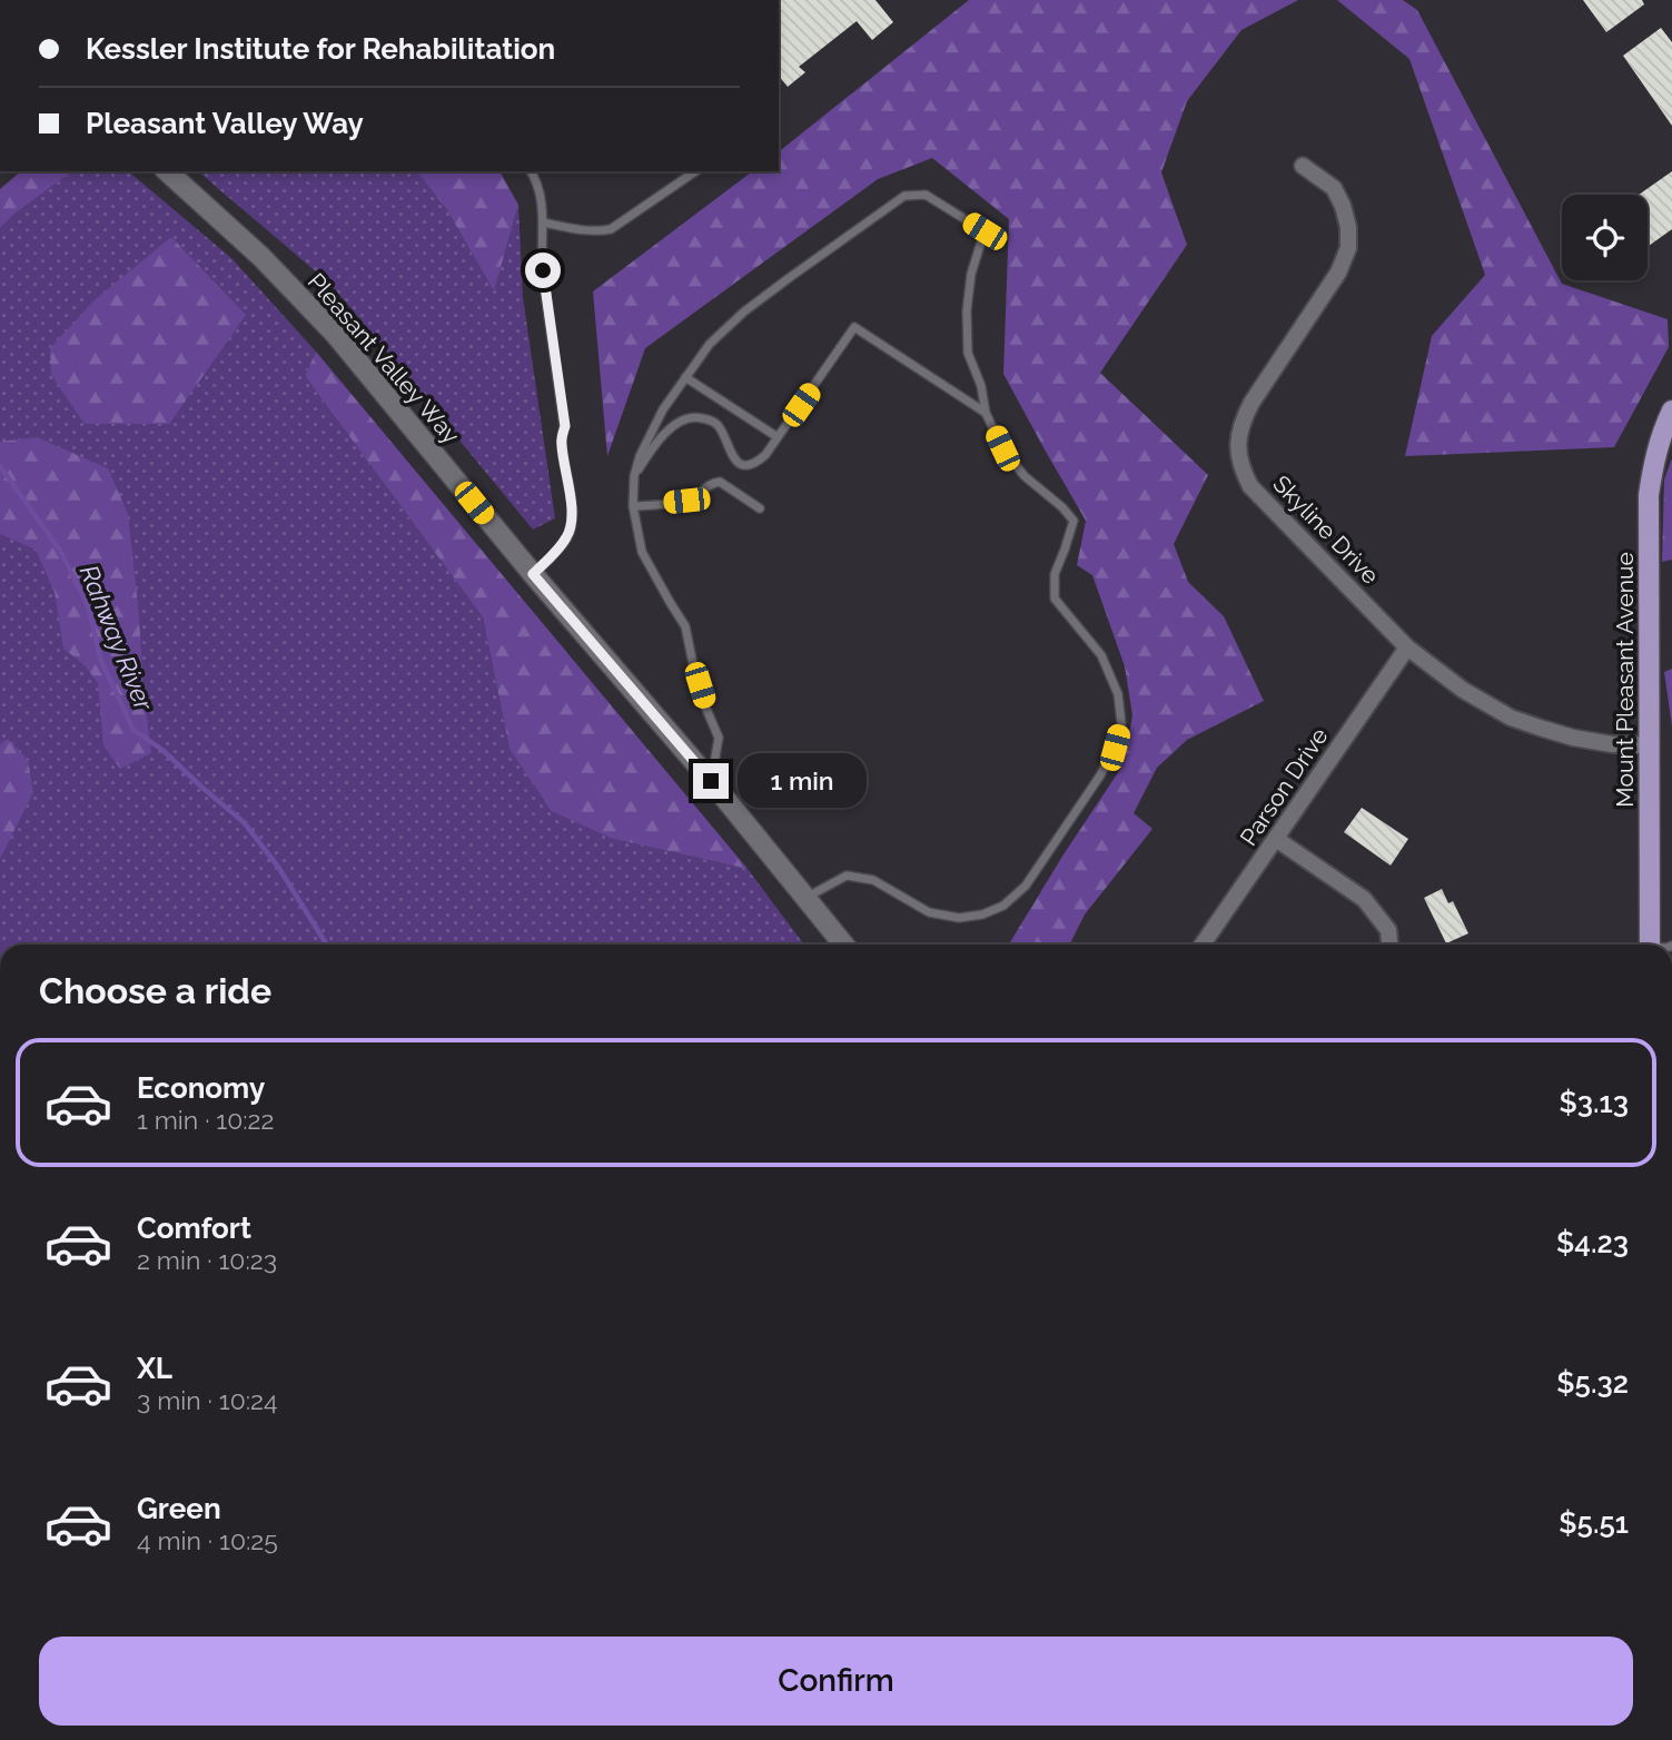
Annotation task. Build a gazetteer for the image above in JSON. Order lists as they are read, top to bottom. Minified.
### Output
{"streets":{"main road":["Pleasant Valley Way","Mount Pleasant Avenue"],"street":["Skyline Drive","Parson Drive"]},"crossings":[["Skyline Drive","Mount Pleasant Avenue"],["Skyline Drive","Parson Drive"]],"water":["Rahway River"],"page":{"banner":["Kessler Institute for Rehabilitation","Pleasant Valley Way"],"bubble":"1 min","heading":"Choose a ride","list":[{"name":"Economy","note":"1 min · 10:22","value":"$3.13"},{"name":"Comfort","note":"2 min · 10:23","value":"$4.23"},{"name":"XL","note":"3 min · 10:24","value":"$5.32"},{"name":"Green","note":"4 min · 10:25","value":"$5.51"}],"buttons":"Confirm"}}
